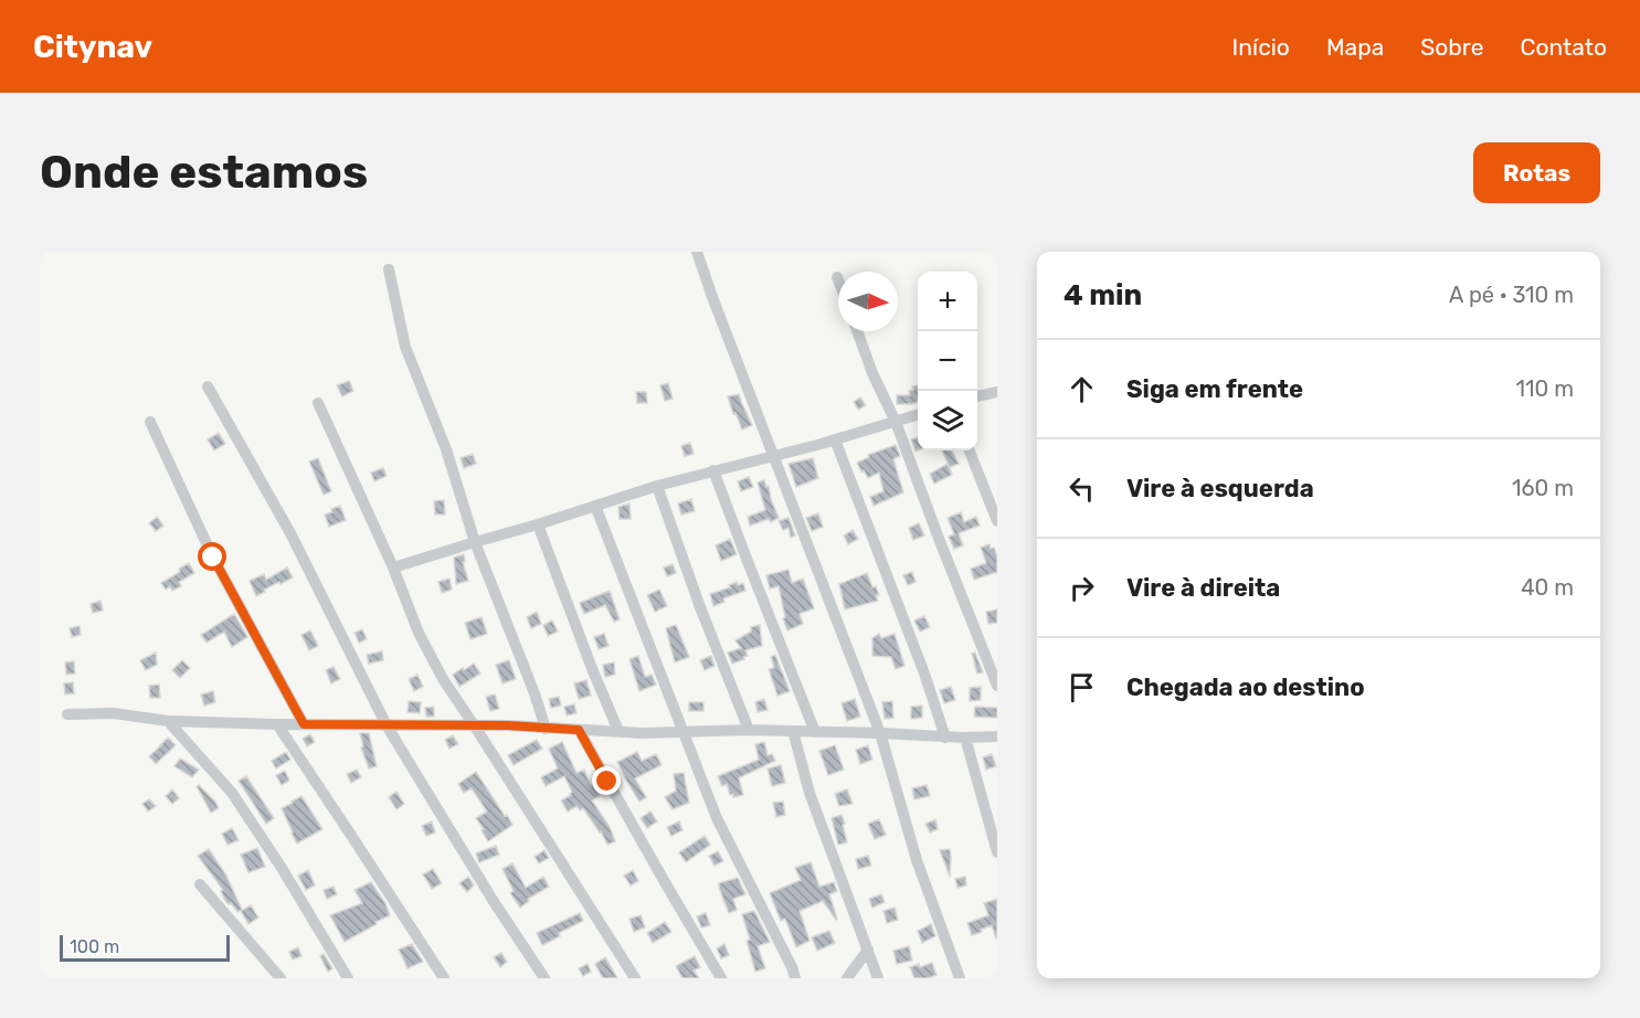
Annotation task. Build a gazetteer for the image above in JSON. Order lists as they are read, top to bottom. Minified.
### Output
{"scale_bar":"100 m","north":"right","page":{"header":"Citynav","nav":["Início","Mapa","Sobre","Contato"],"buttons":"Rotas","title":"Onde estamos","heading":["4 min","A pé · 310 m"],"map_buttons":["+","−"],"list":[["Siga em frente","110 m"],["Vire à esquerda","160 m"],["Vire à direita","40 m"],"Chegada ao destino"],"scale":"100 m"}}
